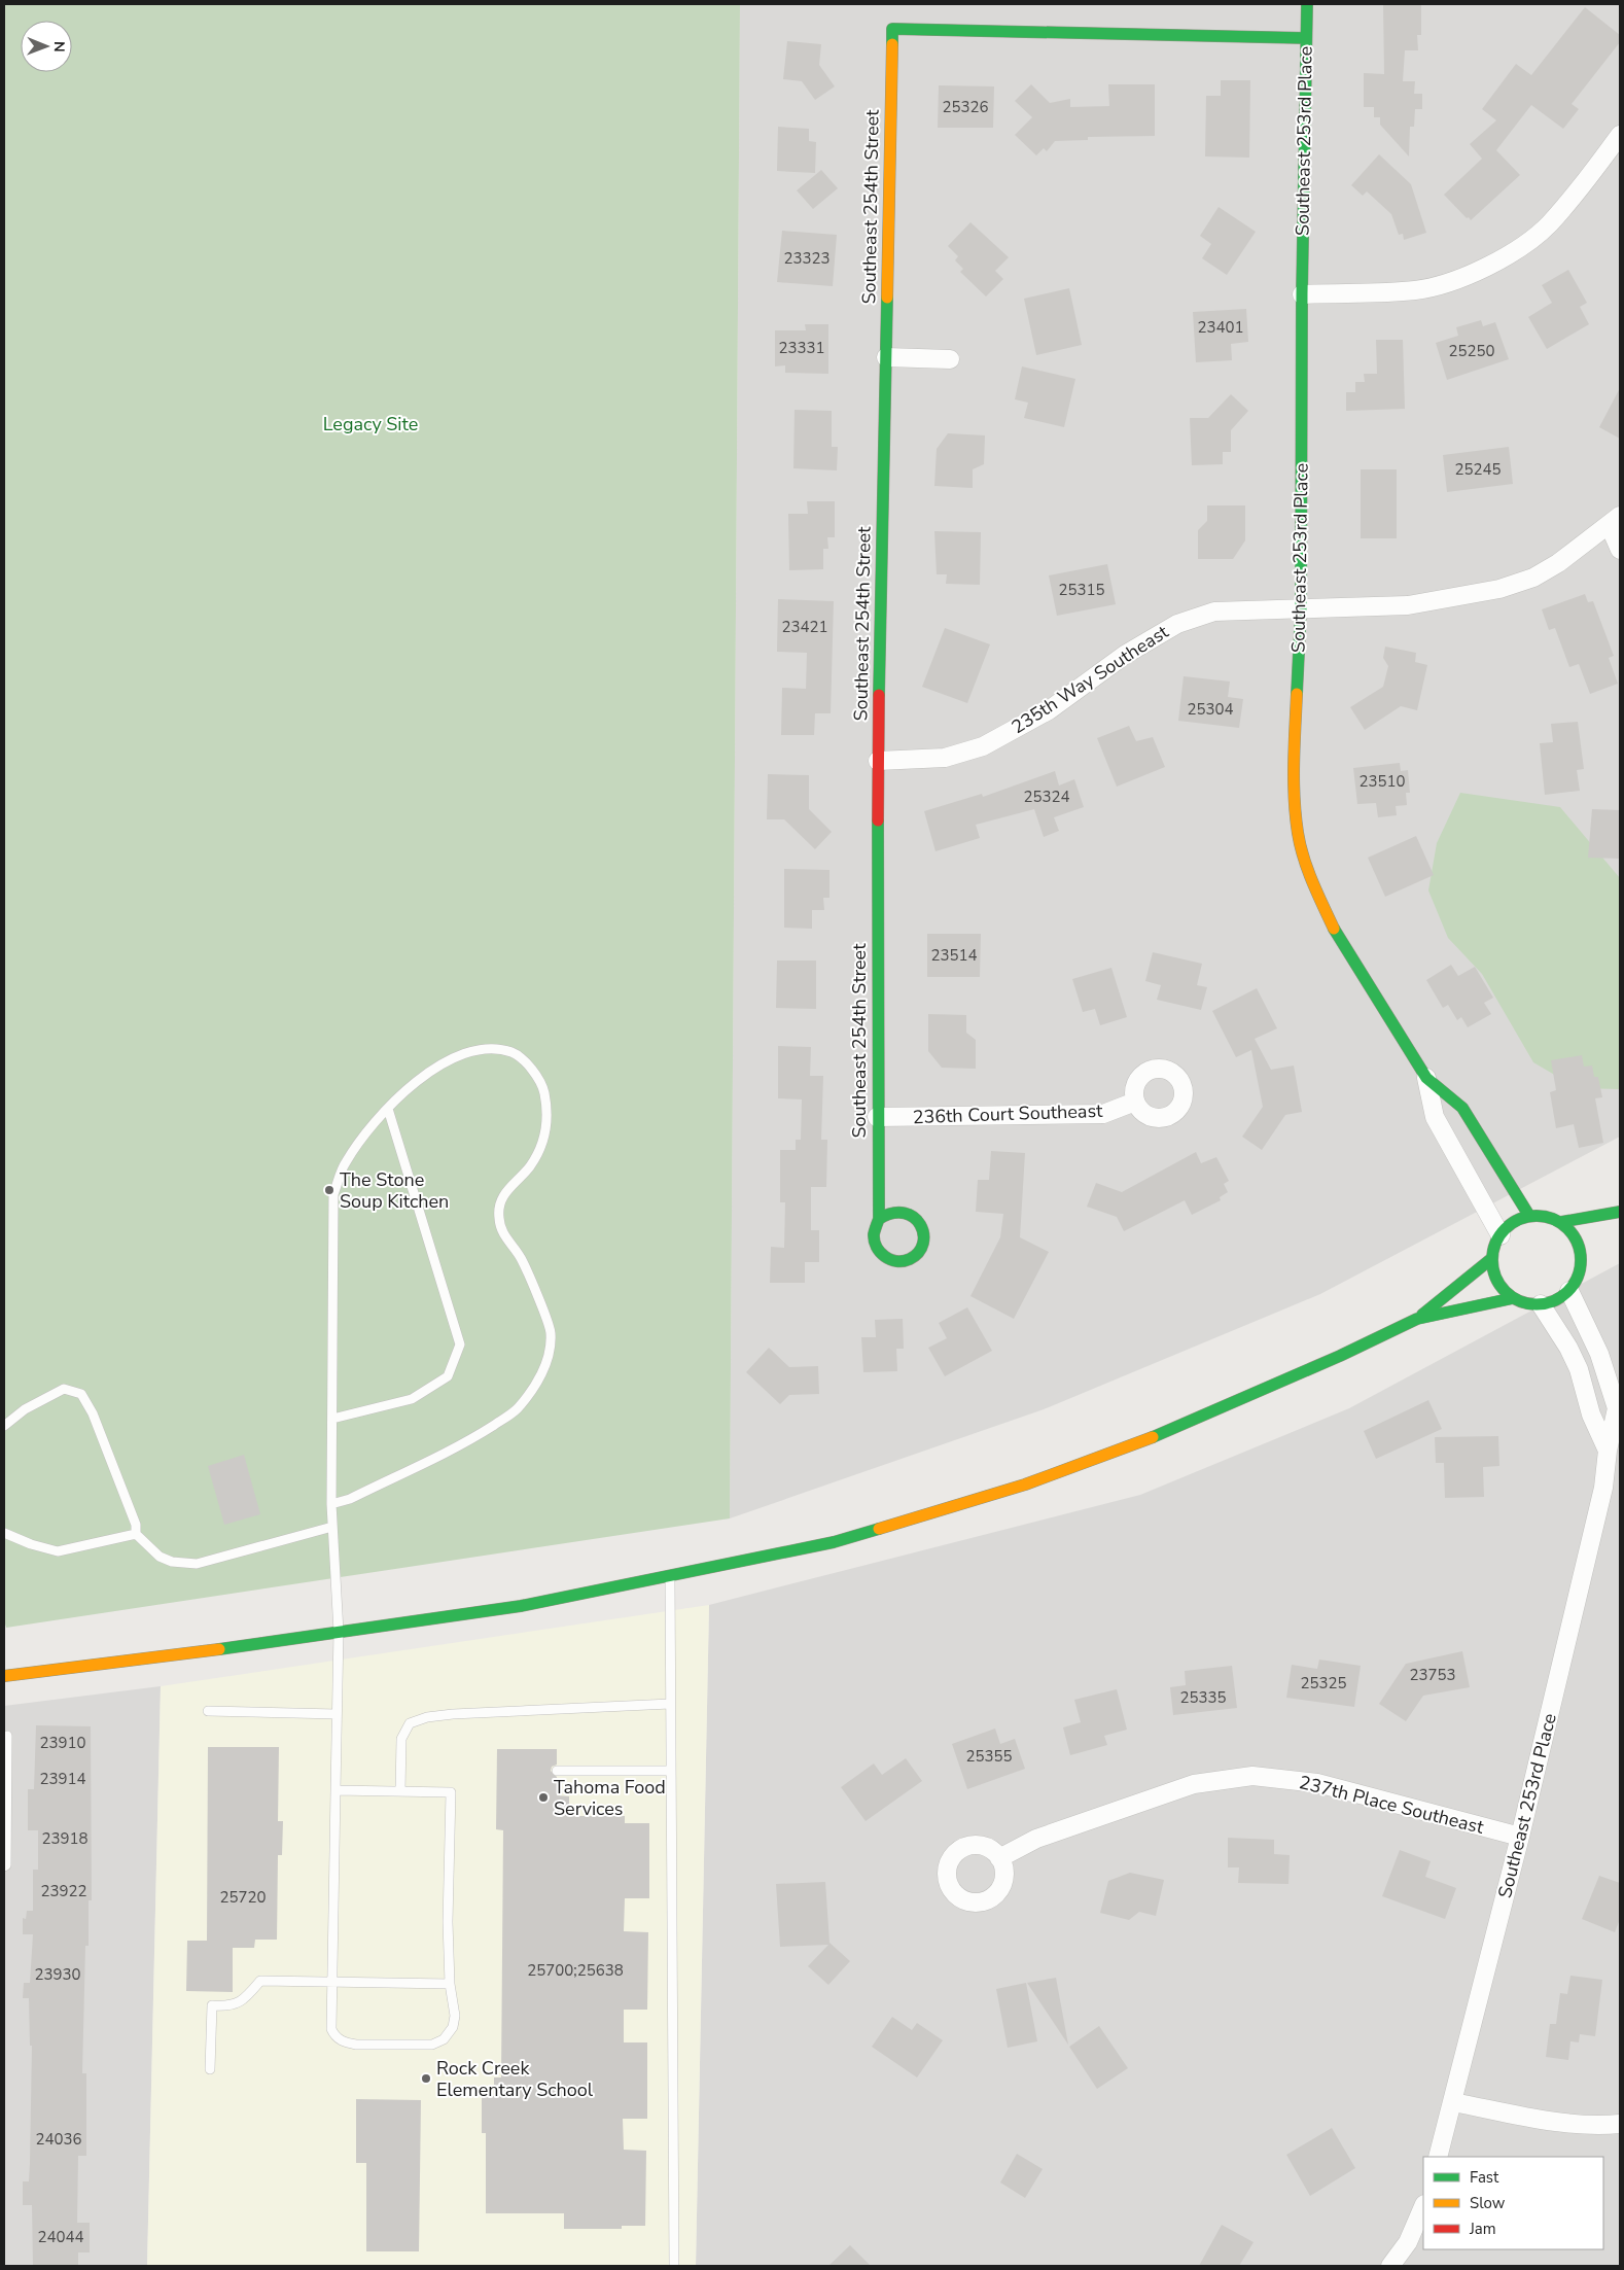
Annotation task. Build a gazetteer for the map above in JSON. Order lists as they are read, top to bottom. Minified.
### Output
{"streets":{"street":["Southeast 253rd Place","Southeast 254th Street","235th Way Southeast","236th Court Southeast","237th Place Southeast"]},"crossings":[["Southeast 253rd Place","Southeast 254th Street"],["Southeast 253rd Place","235th Way Southeast"],["Southeast 253rd Place","237th Place Southeast"],["Southeast 254th Street","235th Way Southeast"],["Southeast 254th Street","236th Court Southeast"]],"parks":["Legacy Site"],"places":["The Stone Soup Kitchen","Tahoma Food Services","Rock Creek Elementary School"],"house_numbers":["25326","23323","23401","23331","25250","25245","25315","23421","25304","23510","25324","23514","23753","25325","25335","23910","25355","23914","23918","23922","25720","25700;25638","23930","24036","24044"],"legend":["Fast","Slow","Jam"],"north":"right"}
